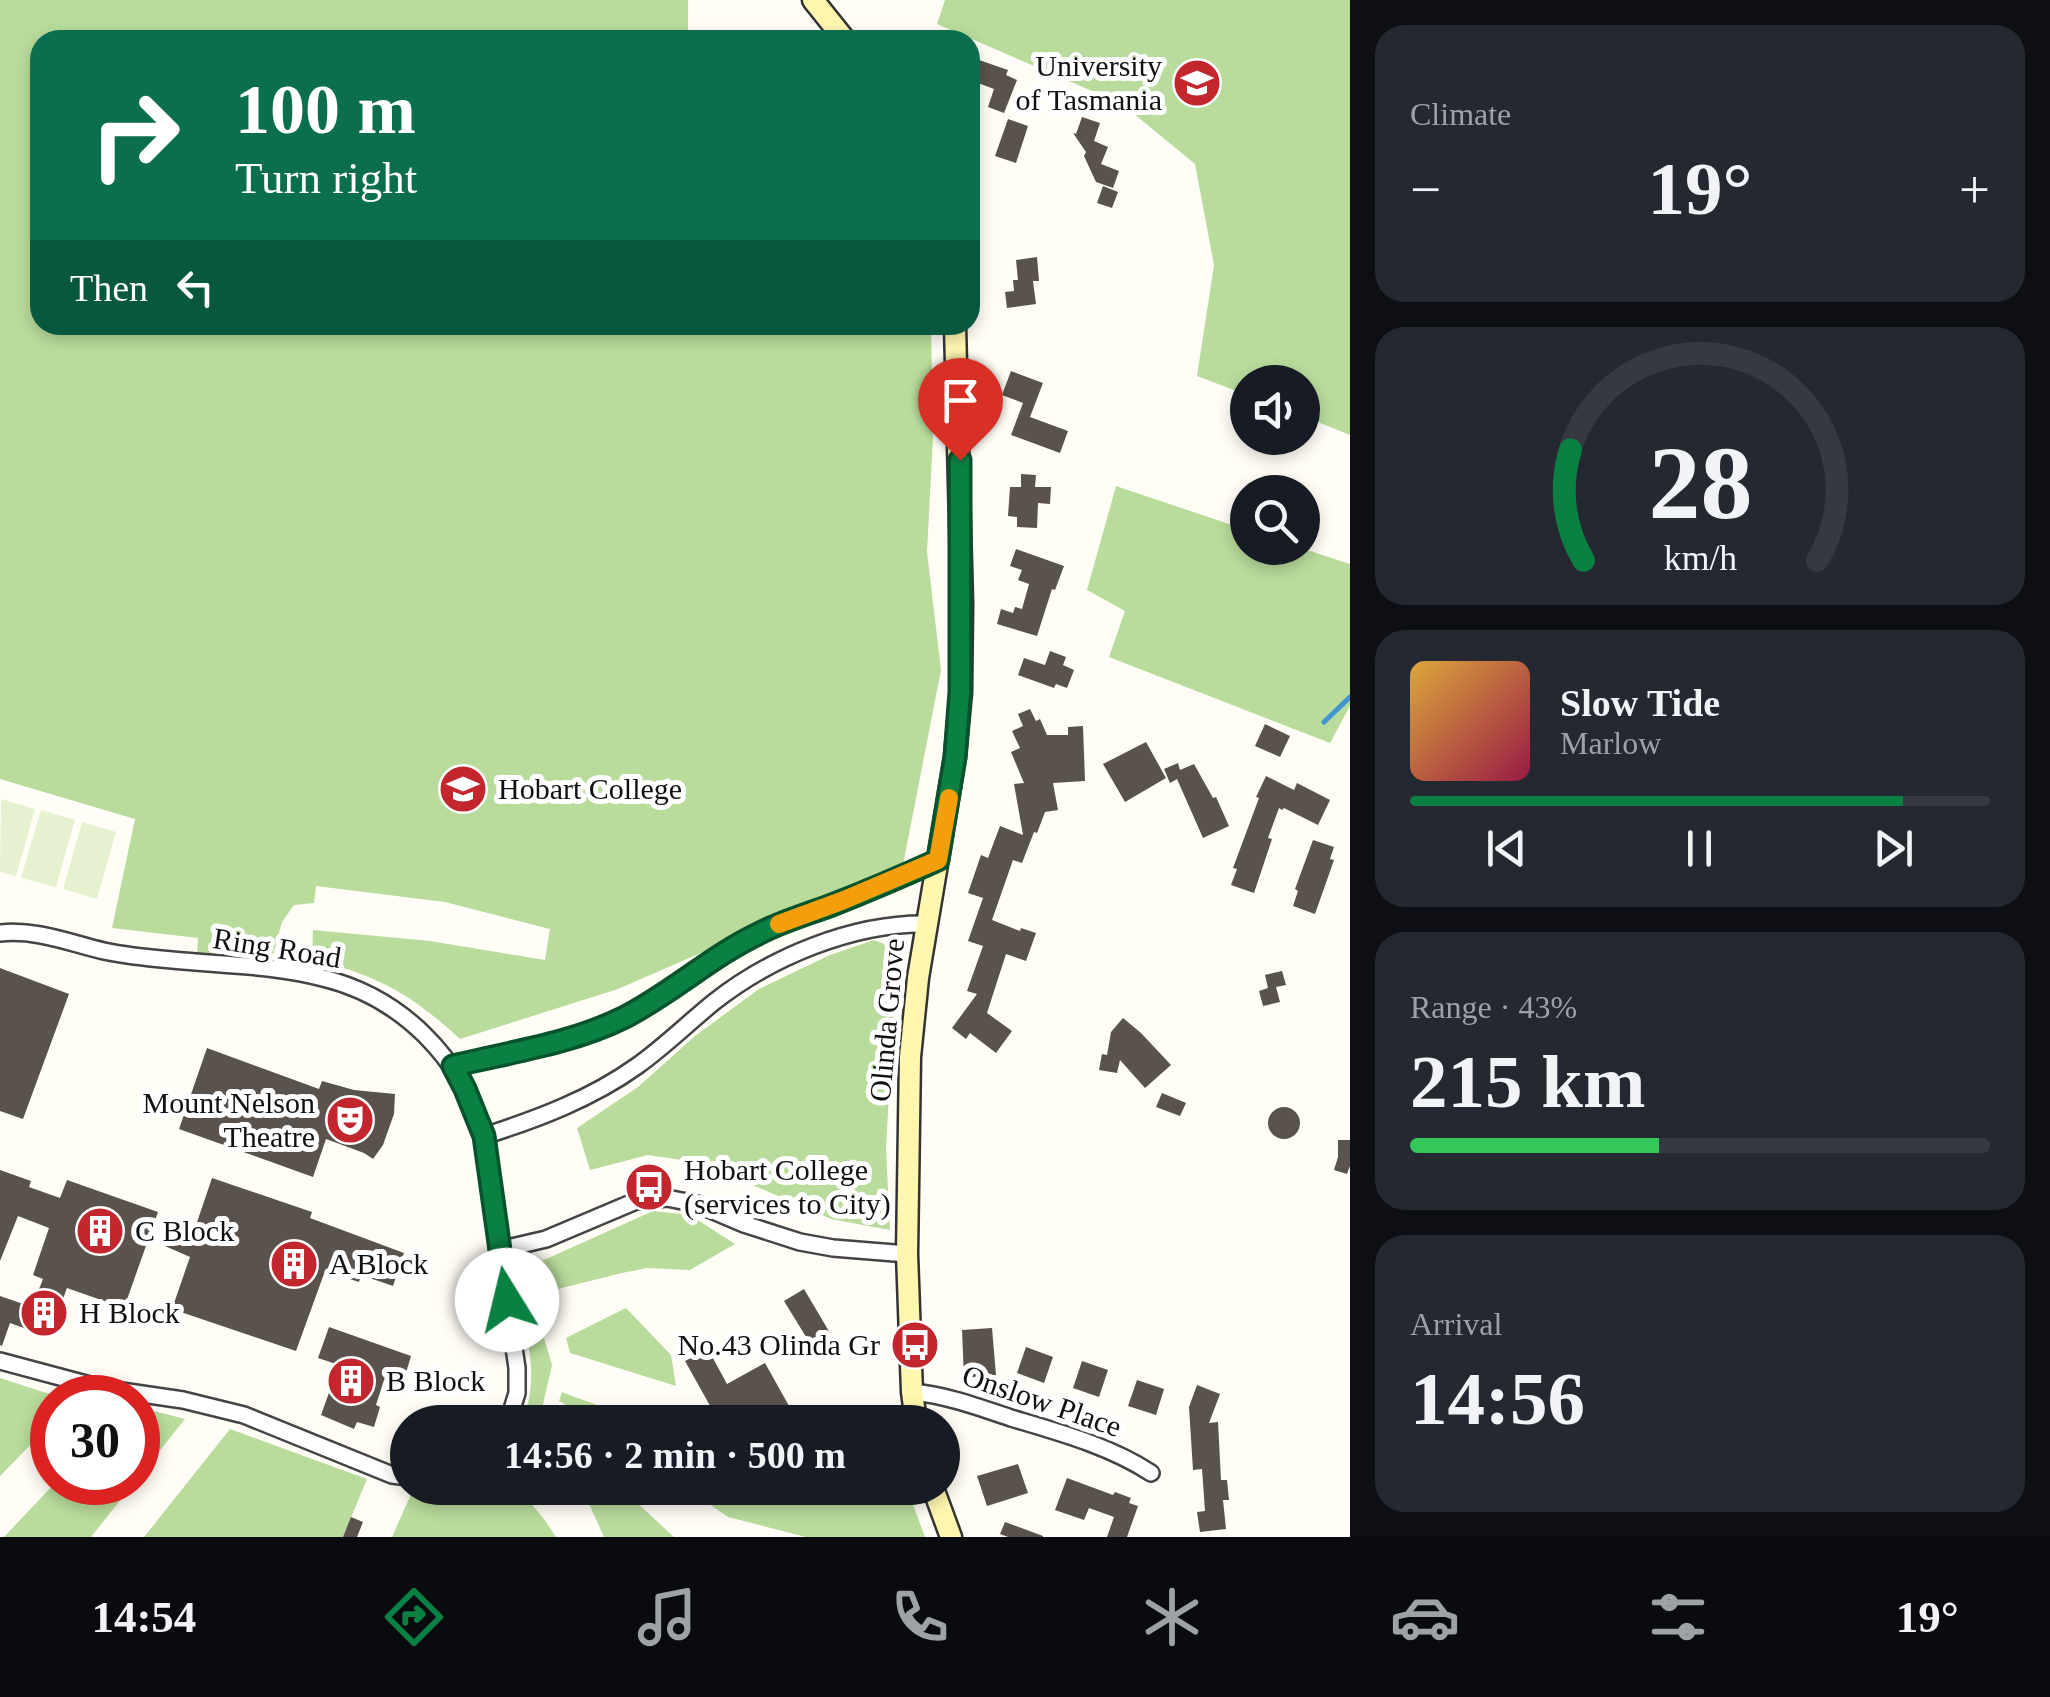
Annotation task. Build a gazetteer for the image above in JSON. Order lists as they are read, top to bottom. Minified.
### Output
{"streets":{"main road":["Olinda Grove"],"street":["Ring Road","Onslow Place"]},"crossings":[["Olinda Grove","Onslow Place"]],"places":{"school or university":["University of Tasmania","Hobart College"],"theatre":["Mount Nelson Theatre"],"bus stop":["Hobart College (services to City)","No.43 Olinda Gr"],"building":["C Block","A Block","H Block","B Block"]},"page":{"tile":["Climate",["Range · 43%","215 km"],["Arrival","14:56"]],"turn":["100 m","Turn right"],"heat":["−","19°","+"],"then":"Then","song":["Slow Tide","Marlow"],"limit":"30","trip":"14:56 · 2 min · 500 m","tabs":["14:54","19°"],"gauge":["28","km/h"]}}
